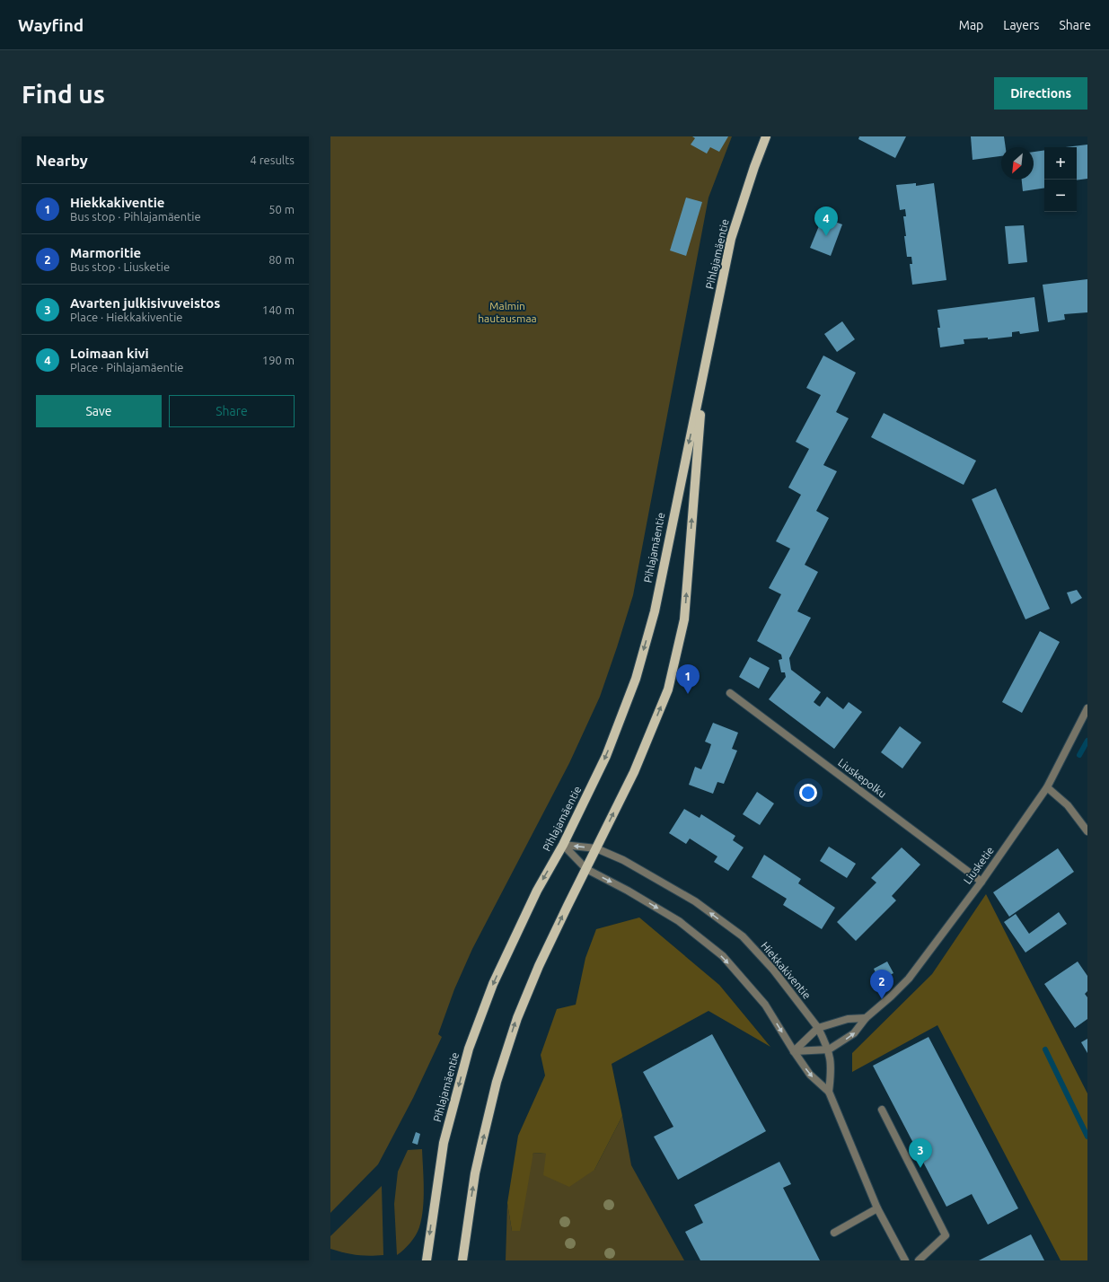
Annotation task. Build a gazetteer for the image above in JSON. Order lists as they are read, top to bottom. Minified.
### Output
{"streets":{"main road":["Pihlajamäentie"],"street":["Liuskepolku","Liusketie","Hiekkakiventie"]},"crossings":[["Pihlajamäentie","Hiekkakiventie"],["Liuskepolku","Liusketie"],["Liusketie","Hiekkakiventie"]],"parks":["Malmin hautausmaa"],"north":"bottom left","page":{"header":"Wayfind","nav":["Map","Layers","Share"],"buttons":["Directions",["Save","Share"]],"title":"Find us","heading":["Nearby","4 results"],"map_buttons":["+","−"],"list":[{"mark":"1","name":"Hiekkakiventie","note":"Bus stop · Pihlajamäentie","value":"50 m"},{"mark":"2","name":"Marmoritie","note":"Bus stop · Liusketie","value":"80 m"},{"mark":"3","name":"Avarten julkisivuveistos","note":"Place · Hiekkakiventie","value":"140 m"},{"mark":"4","name":"Loimaan kivi","note":"Place · Pihlajamäentie","value":"190 m"}],"pins":["4","1","2","3"]}}
